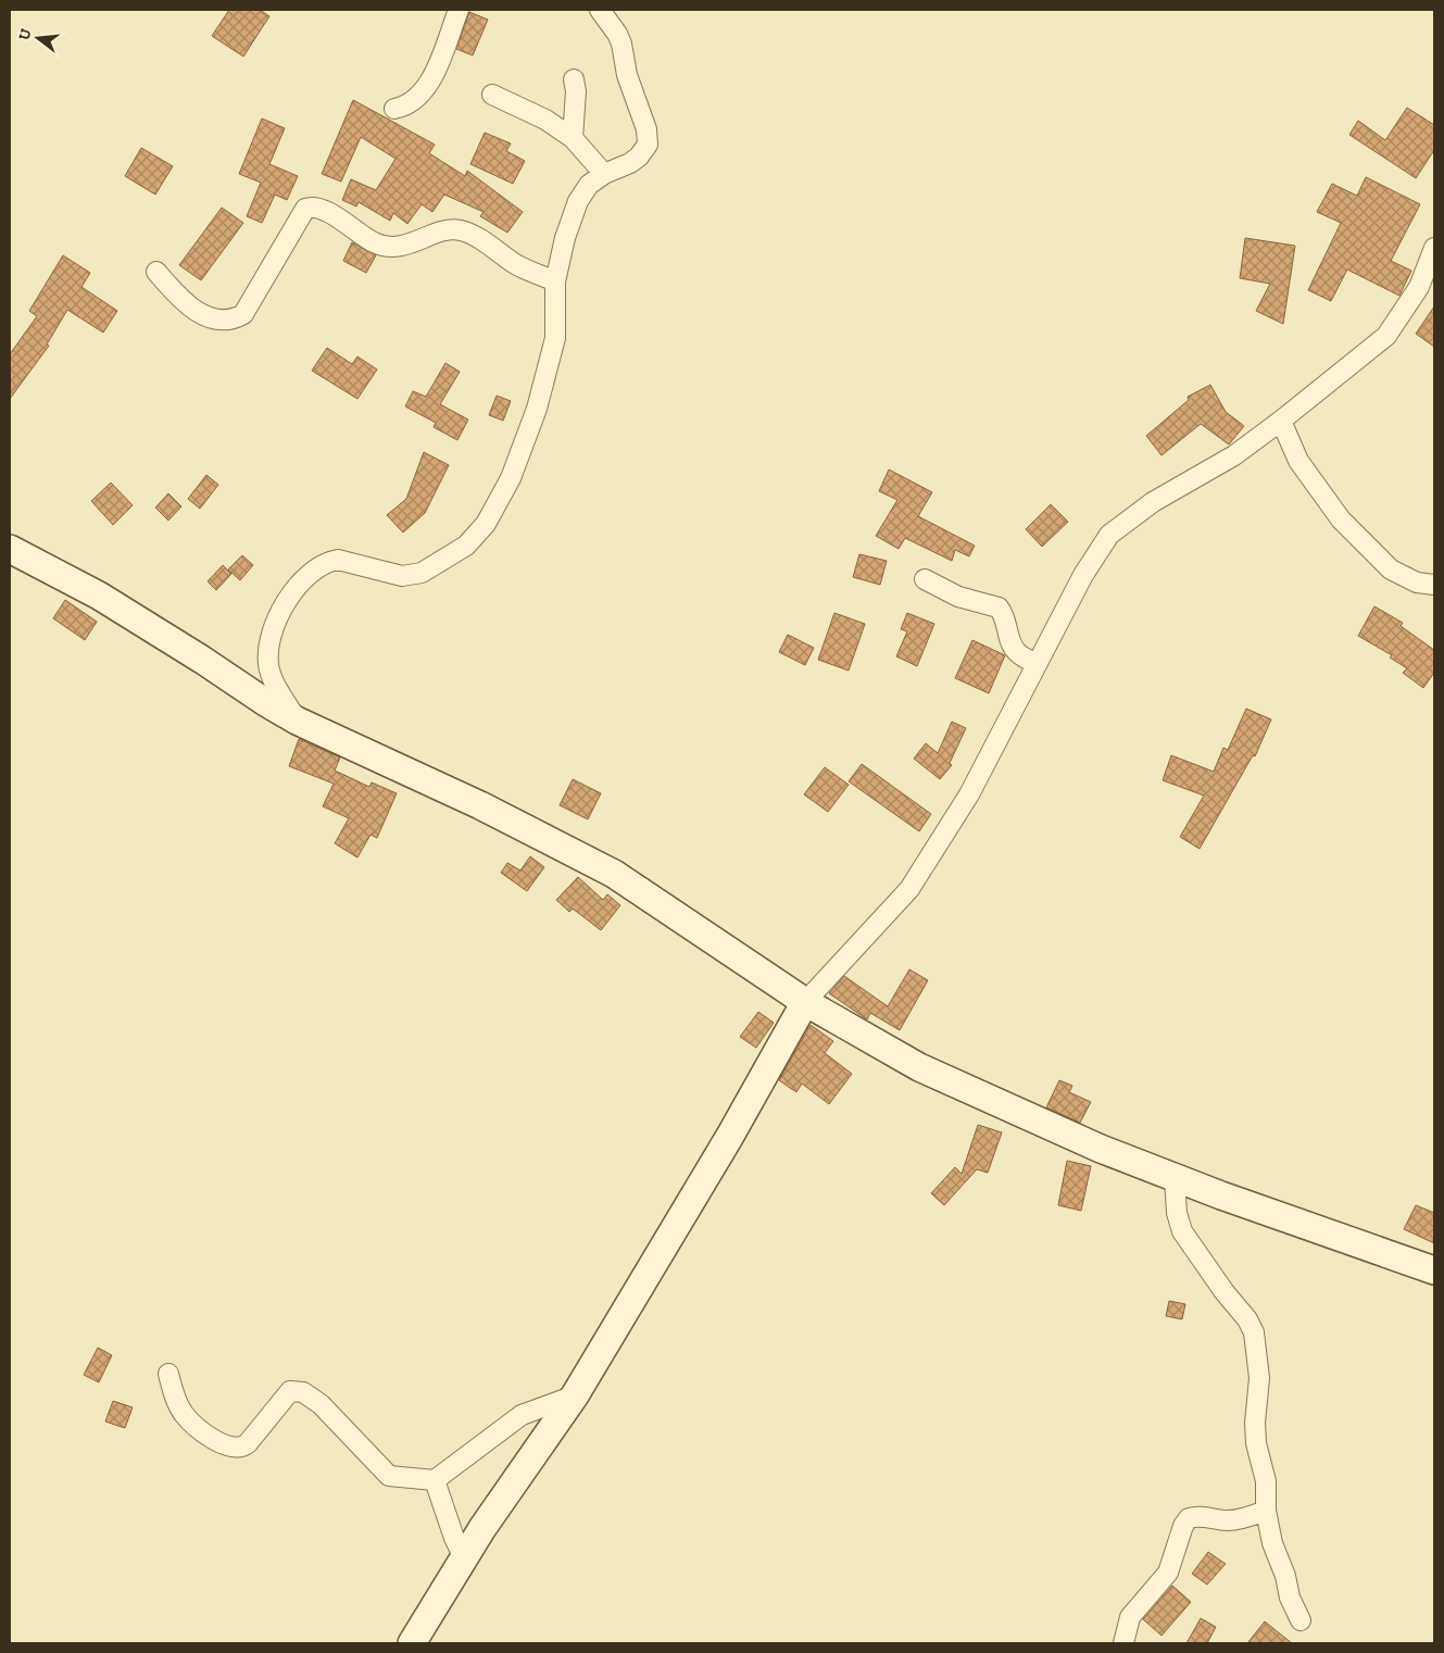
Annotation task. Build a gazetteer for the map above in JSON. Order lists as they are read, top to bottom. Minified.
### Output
{"north":"left"}
